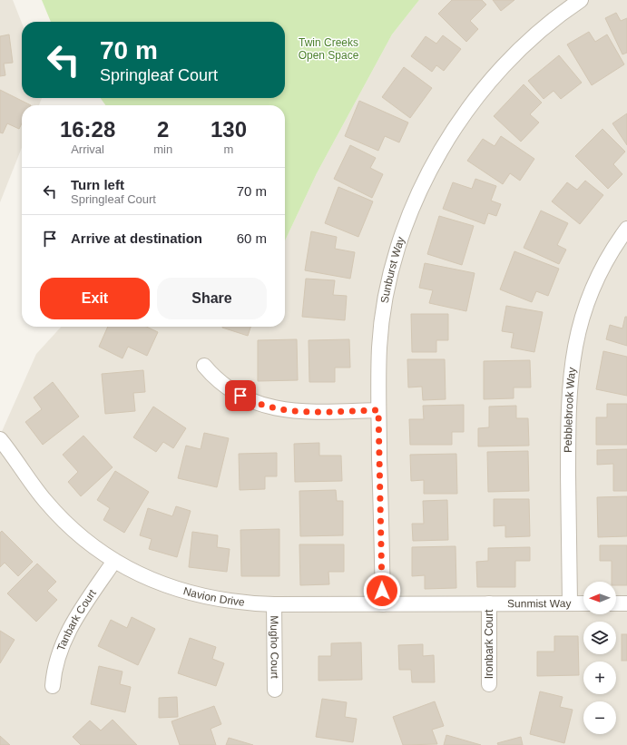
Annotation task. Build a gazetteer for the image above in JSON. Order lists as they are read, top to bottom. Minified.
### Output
{"streets":{"street":["Sunburst Way","Pebblebrook Way","Navion Drive","Sunmist Way","Tanbark Court","Ironbark Court","Mugho Court"]},"crossings":[["Sunburst Way","Navion Drive"],["Pebblebrook Way","Sunmist Way"],["Navion Drive","Sunmist Way"],["Navion Drive","Tanbark Court"],["Navion Drive","Ironbark Court"],["Navion Drive","Mugho Court"],["Sunmist Way","Ironbark Court"]],"parks":["Twin Creeks Open Space"],"north":"left","page":{"turn":["70 m","Springleaf Court"],"eta":["16:28","Arrival","2","min","130","m"],"list":[{"name":"Turn left","note":"Springleaf Court","value":"70 m"},{"name":"Arrive at destination","value":"60 m"}],"buttons":["Exit","Share"],"map_buttons":["+","−"]}}
